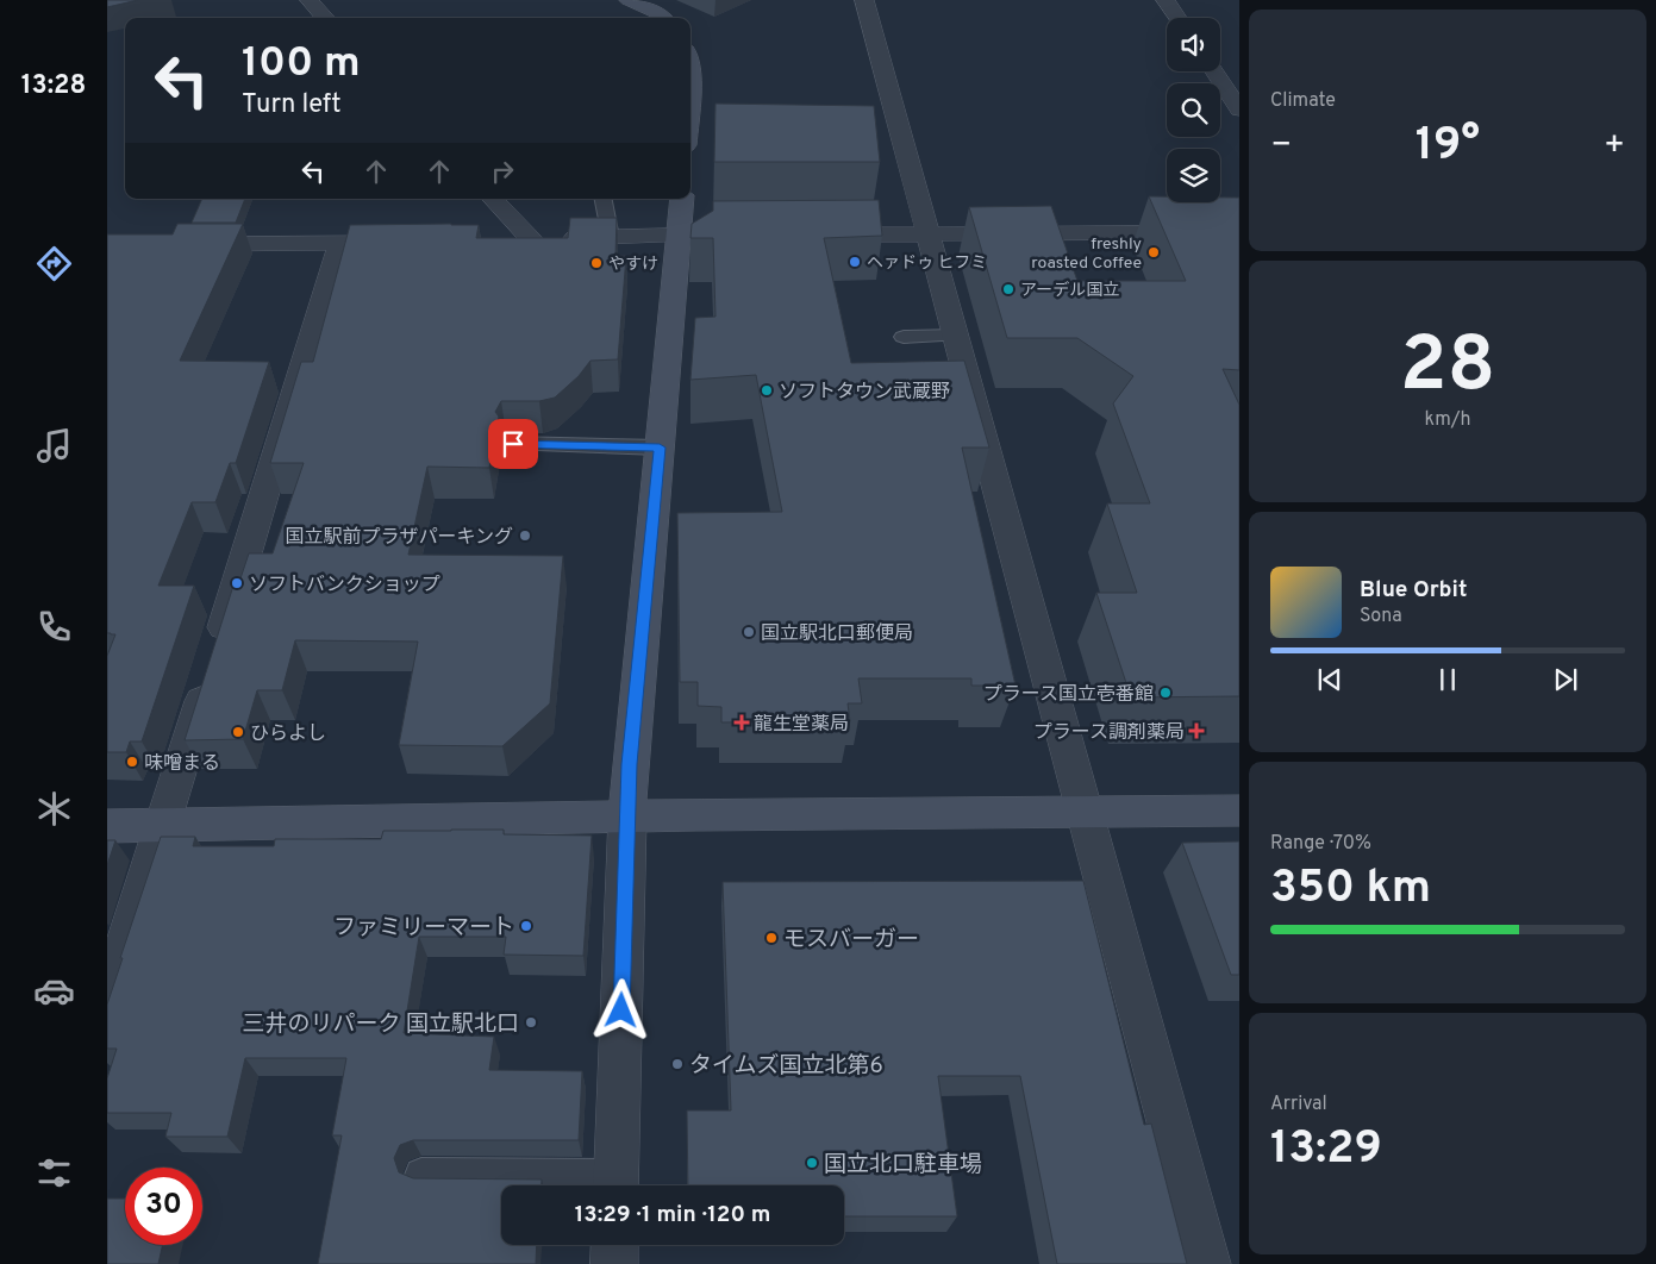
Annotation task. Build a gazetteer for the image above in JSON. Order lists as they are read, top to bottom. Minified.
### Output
{"places":{"other":["freshly roasted Coffee","ヘァドゥ ヒフミ","やすけ","アーデル国立","ソフトタウン武蔵野","国立駅前プラザパーキング","ソフトバンクショップ","国立駅北口郵便局","プラース国立壱番館","ひらよし","味噌まる","ファミリーマート","モスバーガー","三井のリパーク 国立駅北口","タイムズ国立北第6","国立北口駐車場"],"health":["龍生堂薬局","プラース調剤薬局"]},"page":{"tabs":"13:28","tile":["Climate",["28","km/h"],["Range · 70%","350 km"],["Arrival","13:29"]],"turn":["100 m","Turn left"],"heat":["−","19°","+"],"song":["Blue Orbit","Sona"],"limit":"30","trip":"13:29 · 1 min · 120 m"}}
